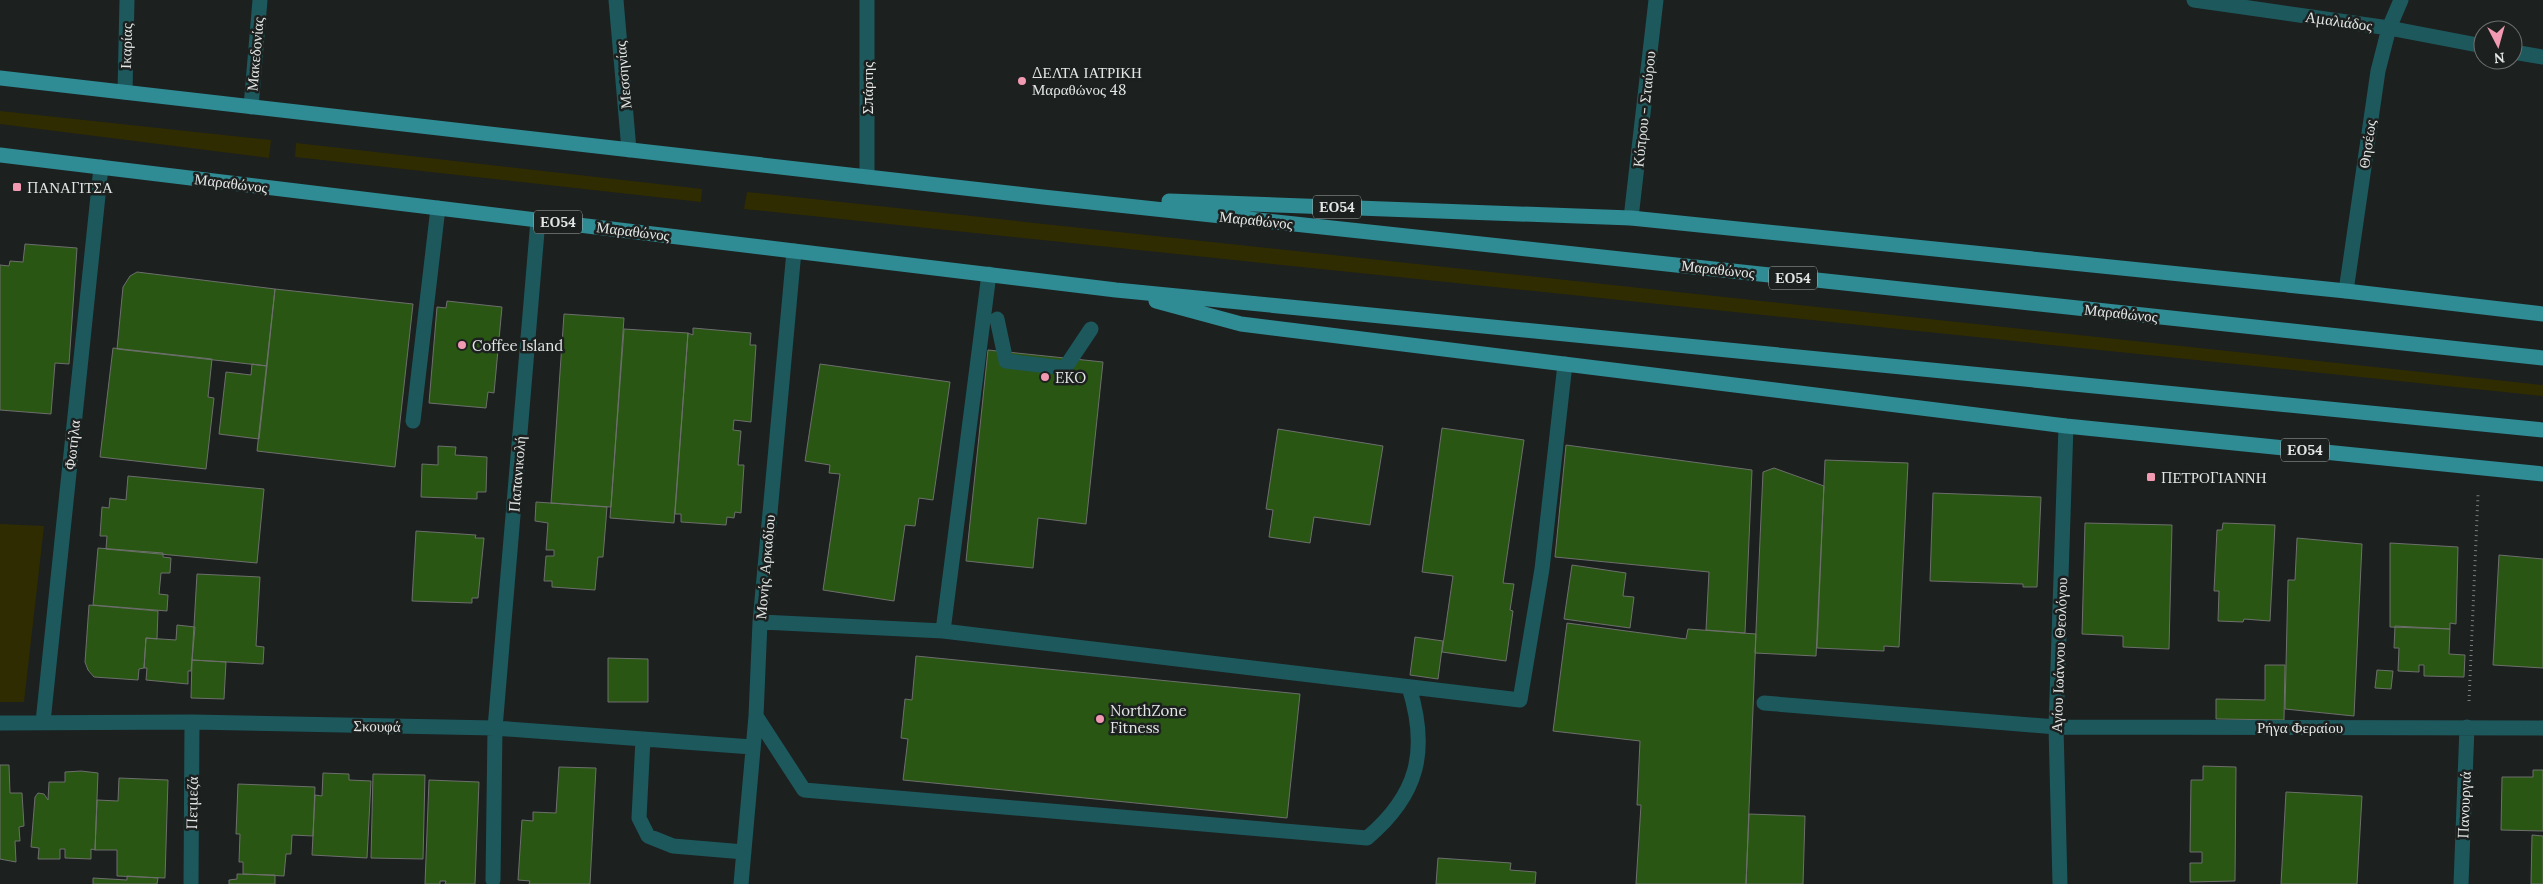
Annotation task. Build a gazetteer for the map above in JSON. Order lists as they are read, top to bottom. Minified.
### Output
{"streets":{"main road":["Μαραθώνος","ΕΟ54"],"street":["Αμαλιάδος","Ικαρίας","Μακεδονίας","Μεσσηνίας","Σπάρτης","Κύπρου - Σταύρου","Θησέως","Φωτήλα","Παπανικολή","Μονής Αρκαδίου","Αγίου Ιωάννου Θεολόγου","Σκουφά","Ρήγα Φεραίου","Πετμεζά","Πανουργιά"]},"crossings":[["Αμαλιάδος","Θησέως"],["Ικαρίας","Μαραθώνος"],["Μακεδονίας","Μαραθώνος"],["Μεσσηνίας","Μαραθώνος"],["Σπάρτης","Μαραθώνος"],["Κύπρου - Σταύρου","Μαραθώνος"],["Θησέως","Μαραθώνος"],["Μαραθώνος","Φωτήλα"],["Μαραθώνος","Παπανικολή"],["Μαραθώνος","Μονής Αρκαδίου"],["Μαραθώνος","Αγίου Ιωάννου Θεολόγου"],["Φωτήλα","Σκουφά"],["Παπανικολή","Σκουφά"],["Μονής Αρκαδίου","Σκουφά"],["Αγίου Ιωάννου Θεολόγου","Ρήγα Φεραίου"],["Σκουφά","Πετμεζά"],["Ρήγα Φεραίου","Πανουργιά"]],"places":{"other":["ΔΕΛΤΑ ΙΑΤΡΙΚΗ Μαραθώνος 48","Coffee Island","EKO","NorthZone Fitness"],"transit":["ΠΑΝΑΓΙΤΣΑ","ΠΕΤΡΟΓΙΑΝΝΗ"]},"north":"bottom"}
